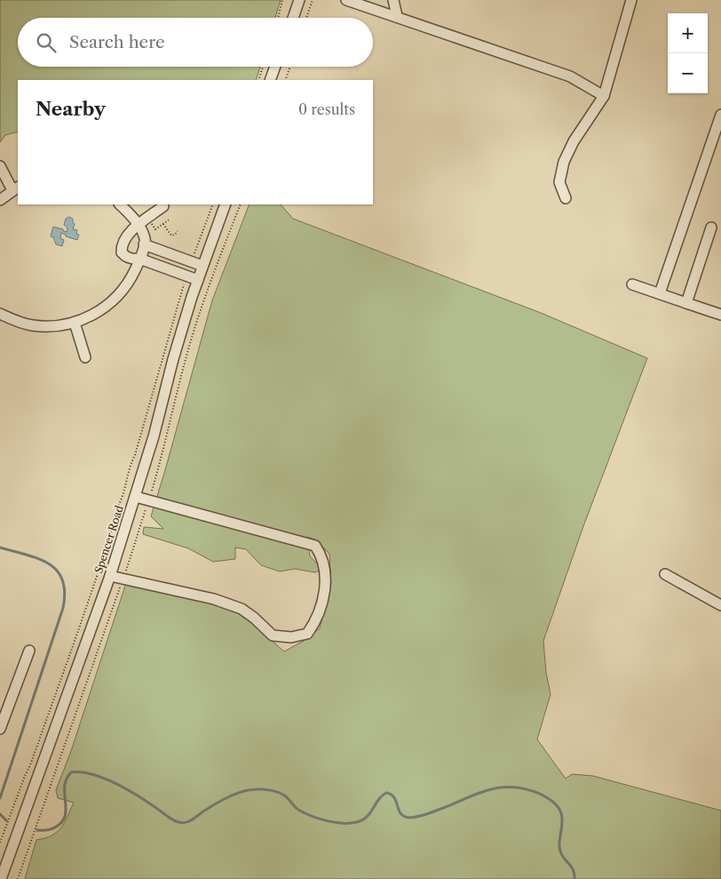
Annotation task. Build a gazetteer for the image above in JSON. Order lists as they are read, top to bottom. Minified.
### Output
{"streets":{"street":["Spencer Road"]},"page":{"map_buttons":["+","−"],"search":"Search here","heading":["Nearby","0 results"]}}
